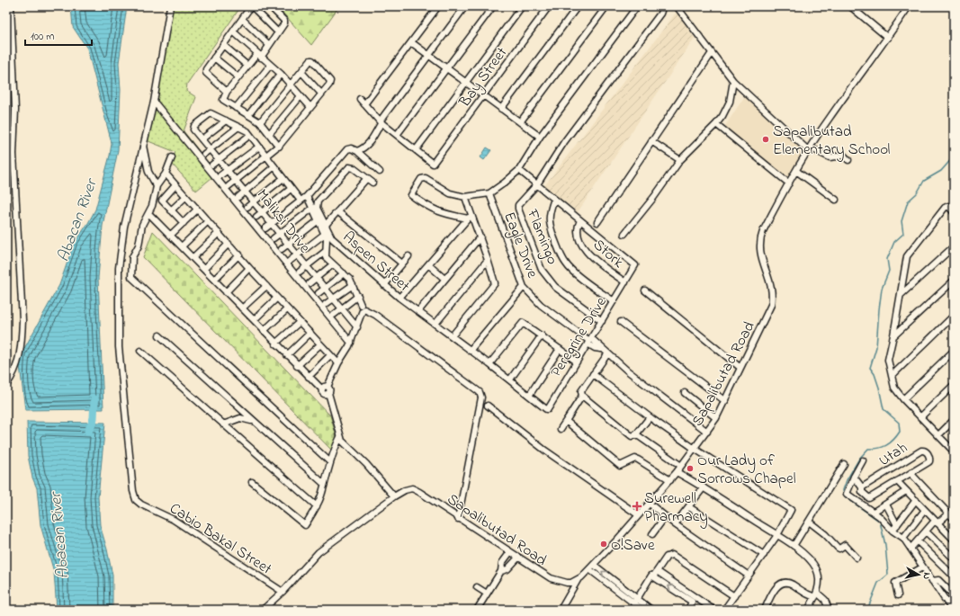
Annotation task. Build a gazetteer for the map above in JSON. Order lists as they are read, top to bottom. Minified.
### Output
{"streets":{"street":["Bay Street","Maliksi Drive","Flamingo","Eagle Drive","Stork","Aspen Street","Peregrine Drive","Sapalibutad Road","Utah","Cabio Bakal Street"]},"crossings":[["Flamingo","Peregrine Drive"],["Eagle Drive","Peregrine Drive"],["Stork","Peregrine Drive"],["Aspen Street","Peregrine Drive"],["Sapalibutad Road","Cabio Bakal Street"]],"water":["Abacan River"],"places":{"other":["Sapalibutad Elementary School","Our Lady of Sorrows Chapel","O!Save"],"health":["Surewell Pharmacy"]},"scale_bar":"100 m","north":"right"}
